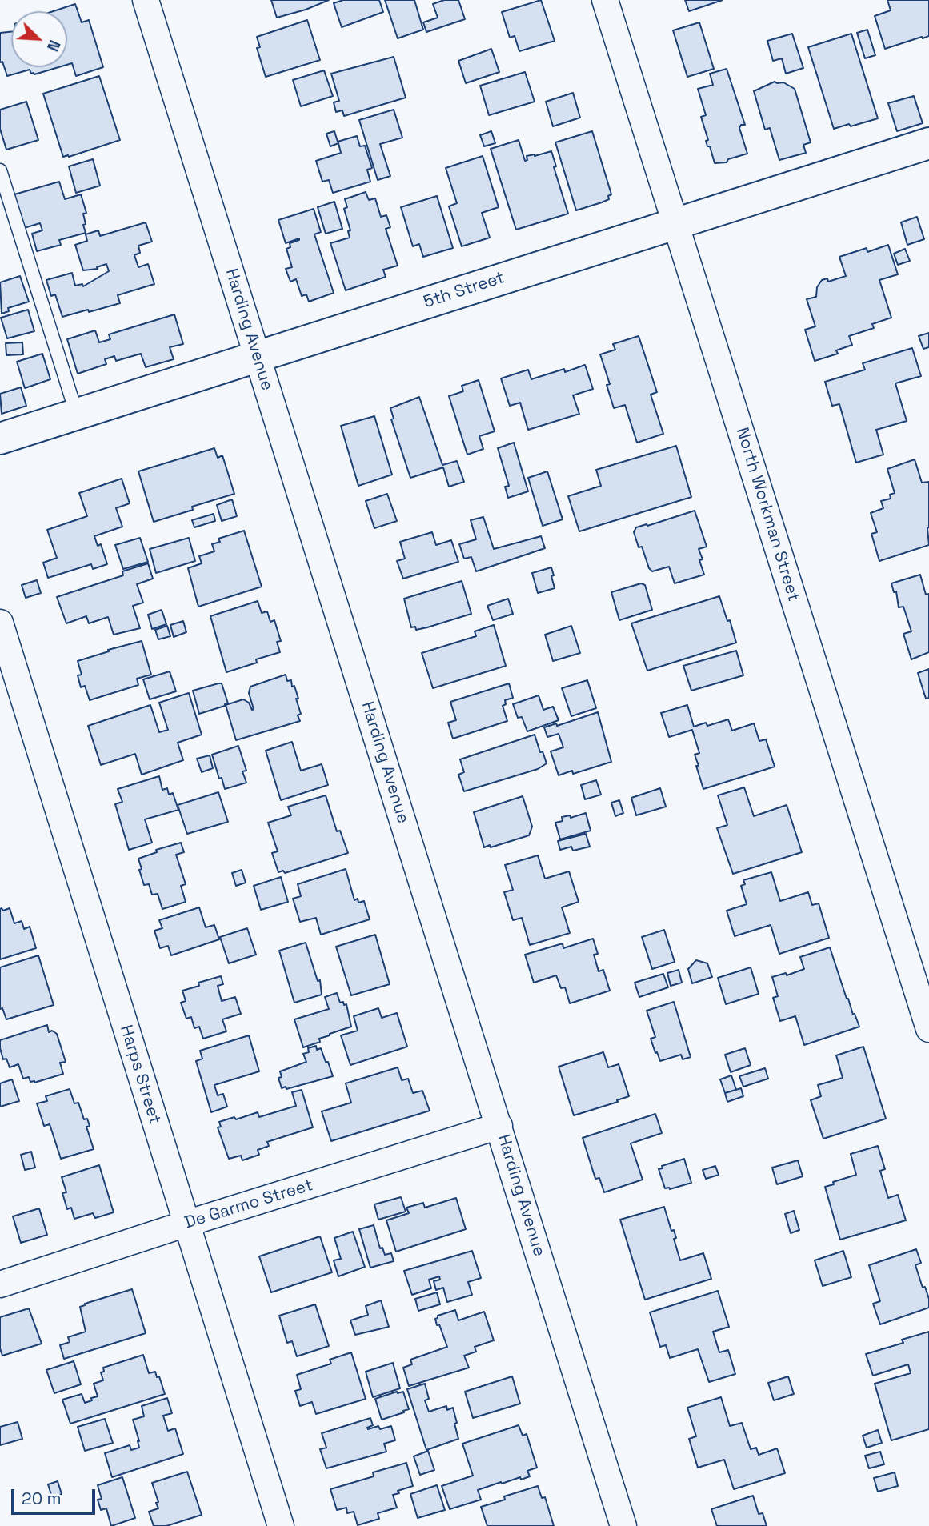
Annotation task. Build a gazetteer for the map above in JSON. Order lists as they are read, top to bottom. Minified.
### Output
{"streets":{"street":["5th Street","Harding Avenue","North Workman Street","Harps Street","De Garmo Street"]},"crossings":[["5th Street","Harding Avenue"],["5th Street","North Workman Street"],["Harding Avenue","De Garmo Street"],["Harps Street","De Garmo Street"]],"scale_bar":"20 m","north":"bottom right"}
